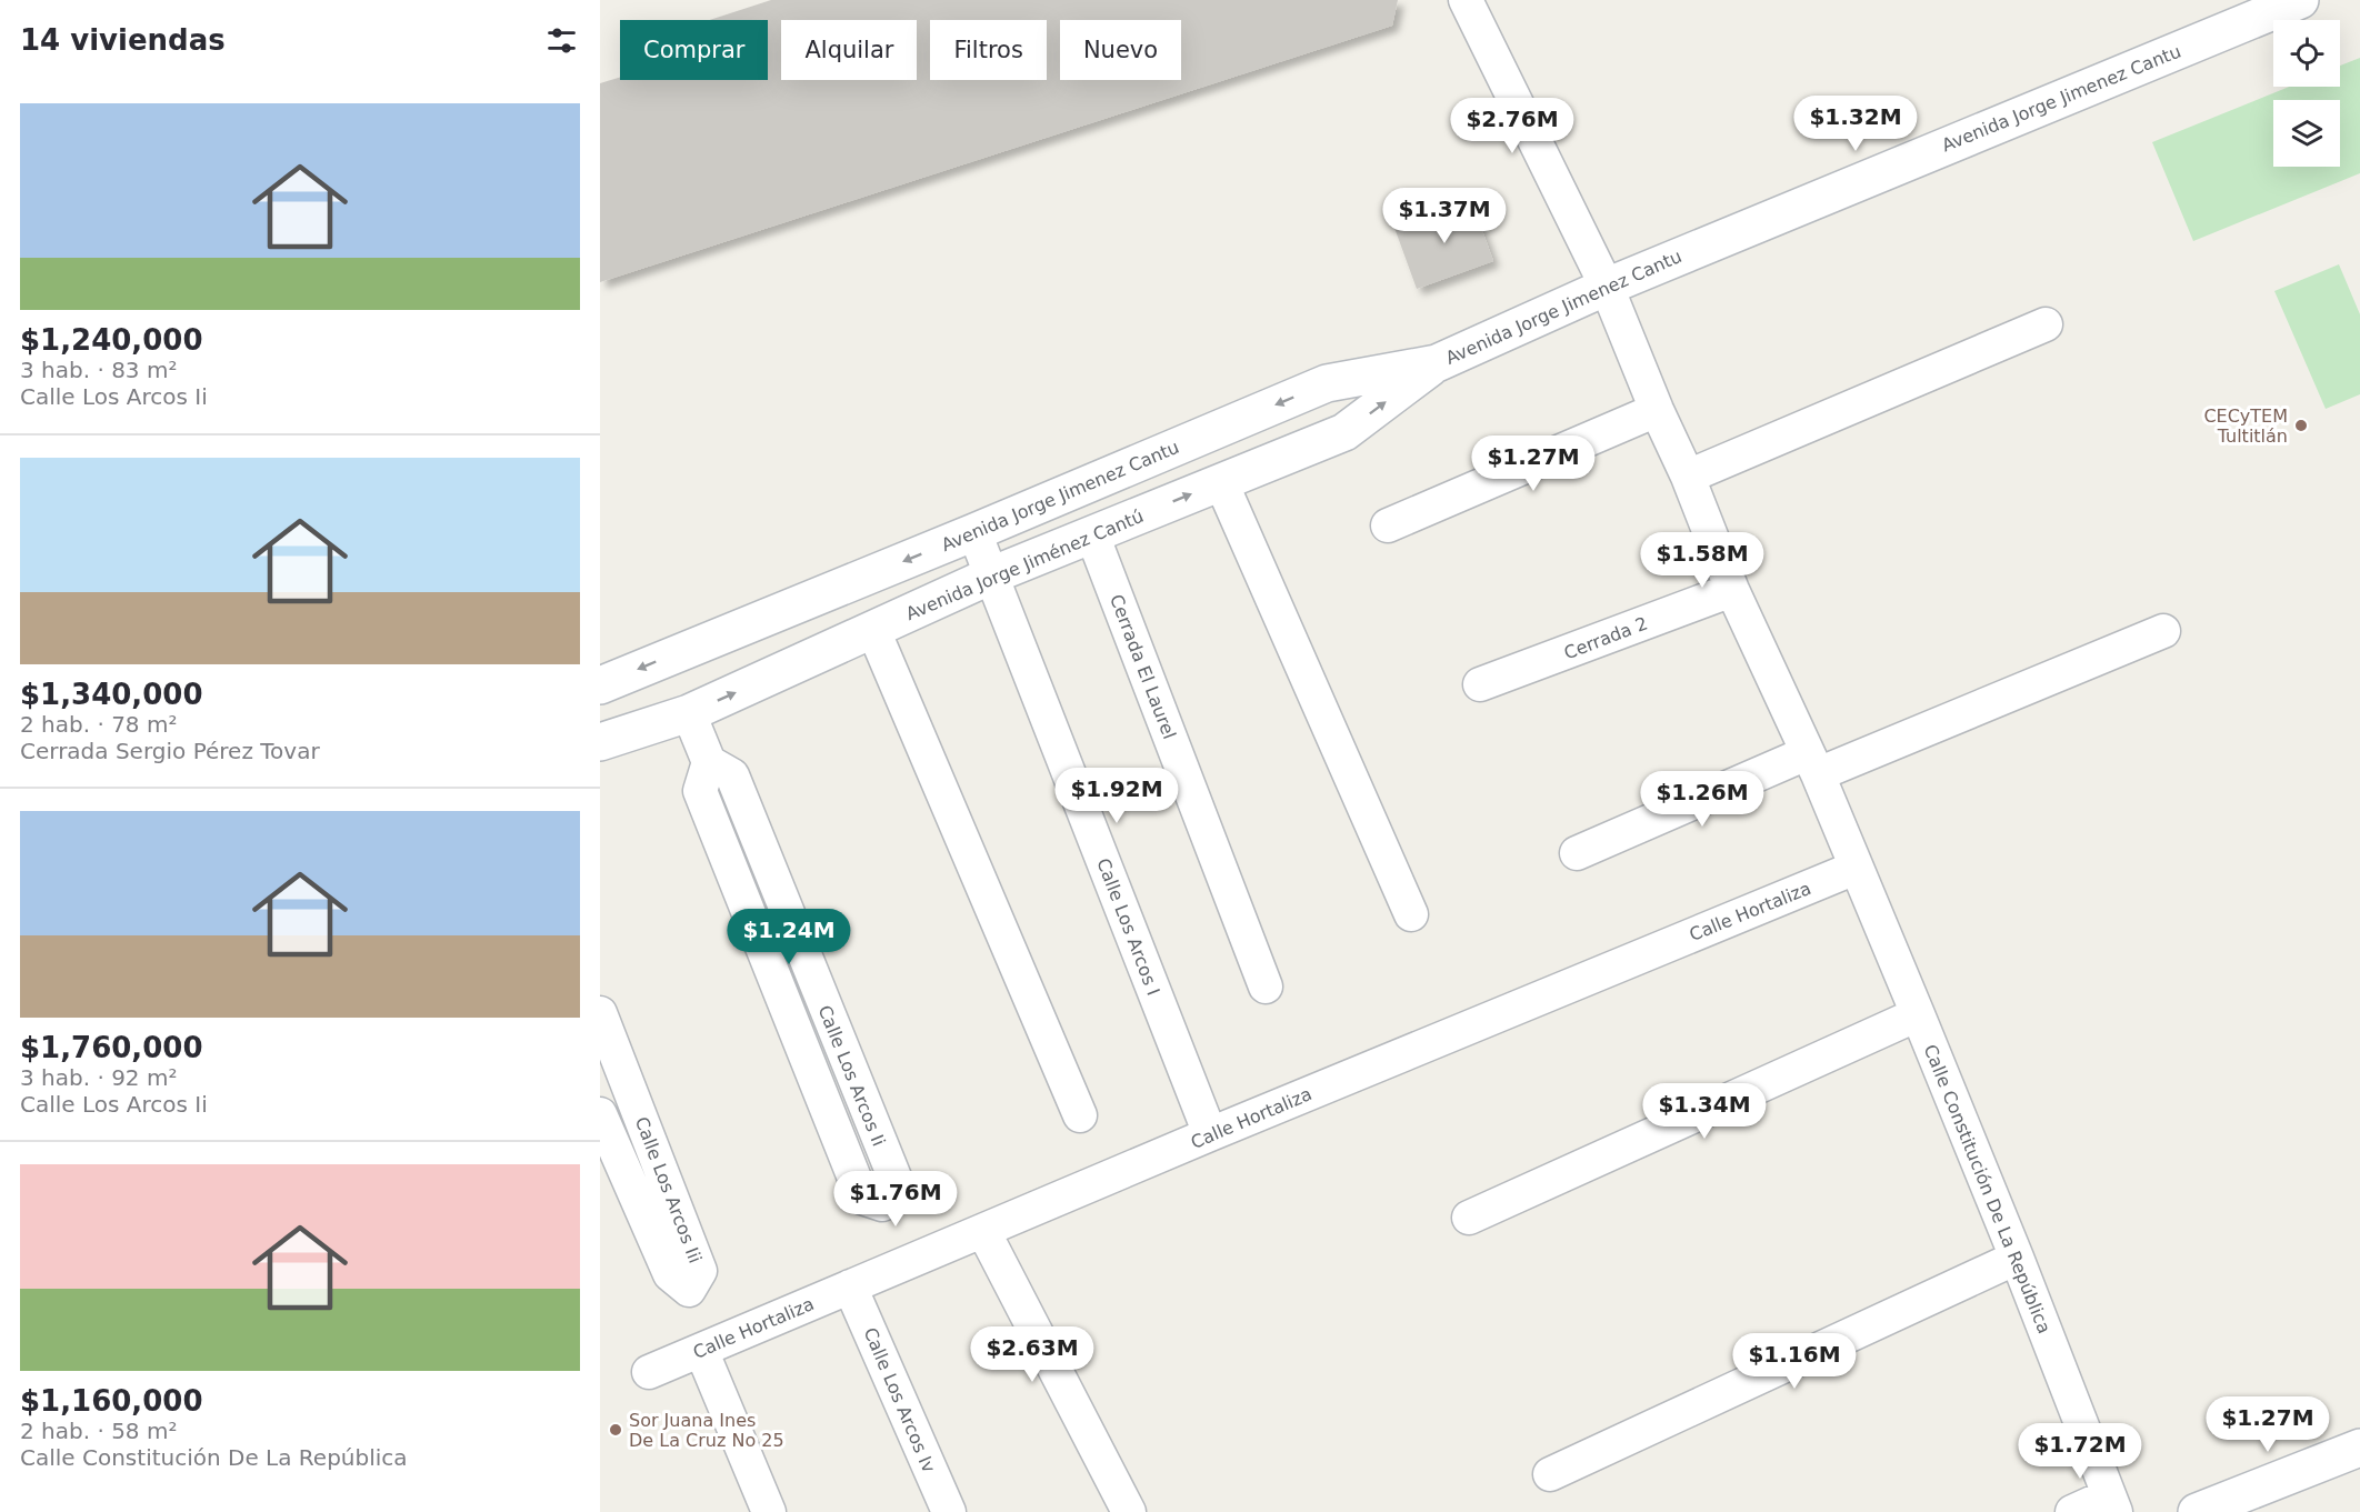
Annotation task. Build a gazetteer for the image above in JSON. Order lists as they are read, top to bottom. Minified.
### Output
{"streets":{"main road":["Avenida Jorge Jimenez Cantu","Avenida Jorge Jiménez Cantú"],"street":["Cerrada 2","Cerrada El Laurel","Calle Hortaliza","Calle Los Arcos I","Calle Los Arcos Ii","Calle Constitución De La República","Calle Los Arcos Iii","Calle Los Arcos Iv"]},"crossings":[["Avenida Jorge Jimenez Cantu","Avenida Jorge Jiménez Cantú"],["Avenida Jorge Jimenez Cantu","Calle Los Arcos I"],["Avenida Jorge Jimenez Cantu","Calle Constitución De La República"],["Avenida Jorge Jiménez Cantú","Cerrada El Laurel"],["Avenida Jorge Jiménez Cantú","Calle Los Arcos I"],["Cerrada 2","Calle Constitución De La República"],["Calle Hortaliza","Calle Los Arcos I"],["Calle Hortaliza","Calle Constitución De La República"],["Calle Hortaliza","Calle Los Arcos Iv"]],"one_way":["Avenida Jorge Jimenez Cantu","Avenida Jorge Jiménez Cantú"],"places":["CECyTEM Tultitlán","Sor Juana Ines De La Cruz No 25"],"page":{"heading":"14 viviendas","chip":["Comprar","Alquilar","Filtros","Nuevo"],"list":[{"name":"$1,240,000","note":"3 hab. · 83 m² · Calle Los Arcos Ii"},{"name":"$1,340,000","note":"2 hab. · 78 m² · Cerrada Sergio Pérez Tovar"},{"name":"$1,760,000","note":"3 hab. · 92 m² · Calle Los Arcos Ii"},{"name":"$1,160,000","note":"2 hab. · 58 m² · Calle Constitución De La República"}],"price":["$1.32M","$2.76M","$1.37M","$1.27M","$1.58M","$1.92M","$1.26M","$1.24M","$1.34M","$1.76M","$2.63M","$1.16M","$1.27M","$1.72M"]}}
